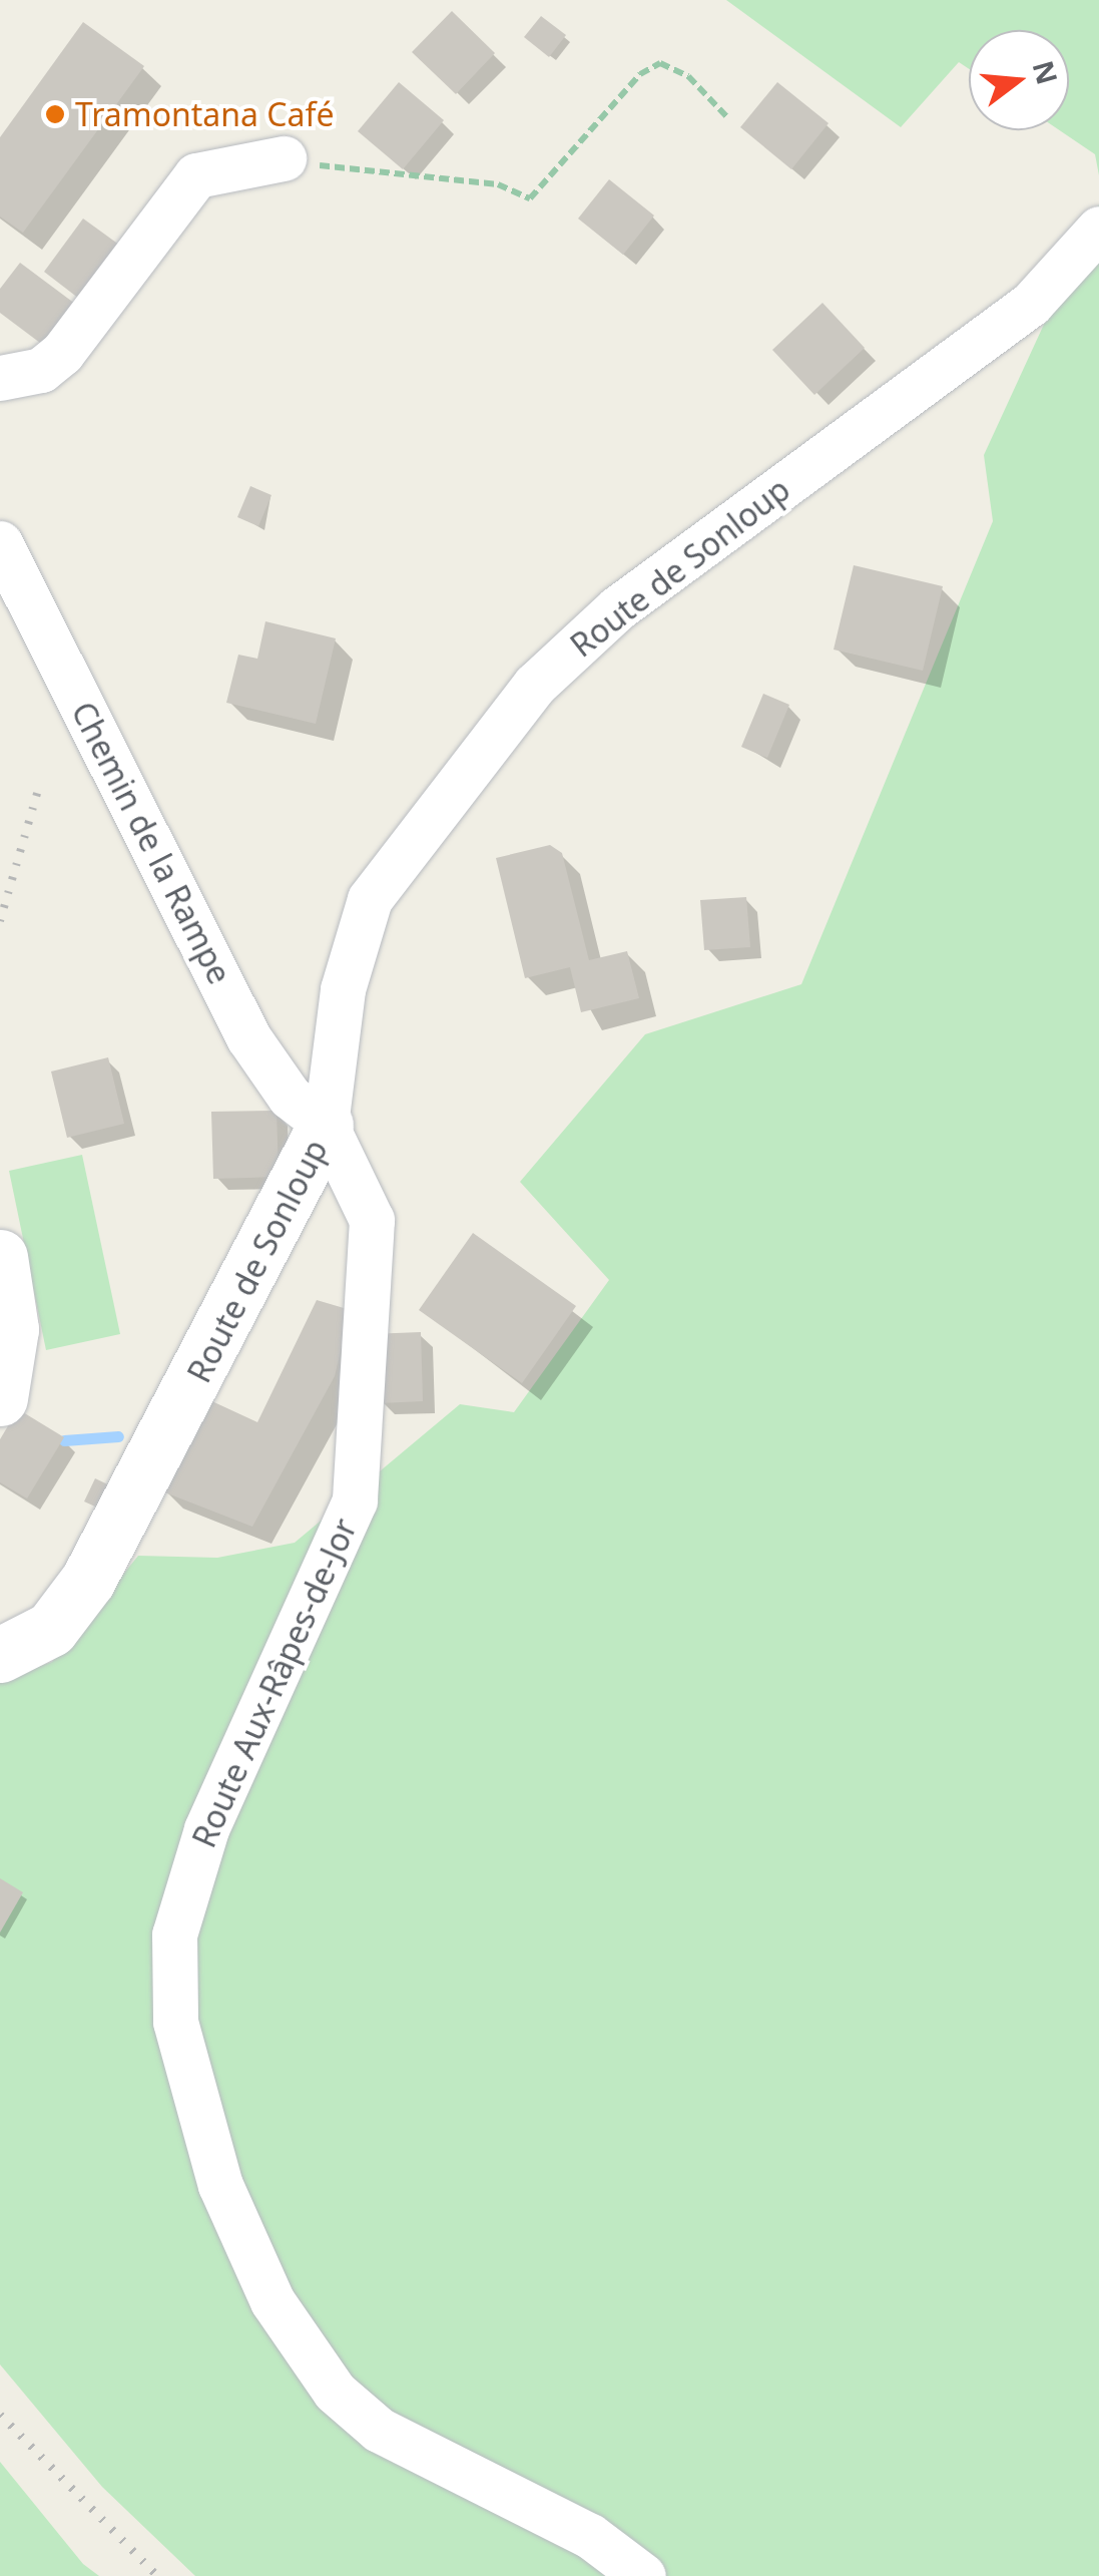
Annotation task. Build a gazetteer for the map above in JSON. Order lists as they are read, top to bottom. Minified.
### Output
{"streets":{"street":["Route de Sonloup","Chemin de la Rampe","Route Aux-Râpes-de-Jor"]},"crossings":[["Route de Sonloup","Chemin de la Rampe"],["Route de Sonloup","Route Aux-Râpes-de-Jor"],["Chemin de la Rampe","Route Aux-Râpes-de-Jor"]],"places":["Tramontana Café"],"north":"right"}
